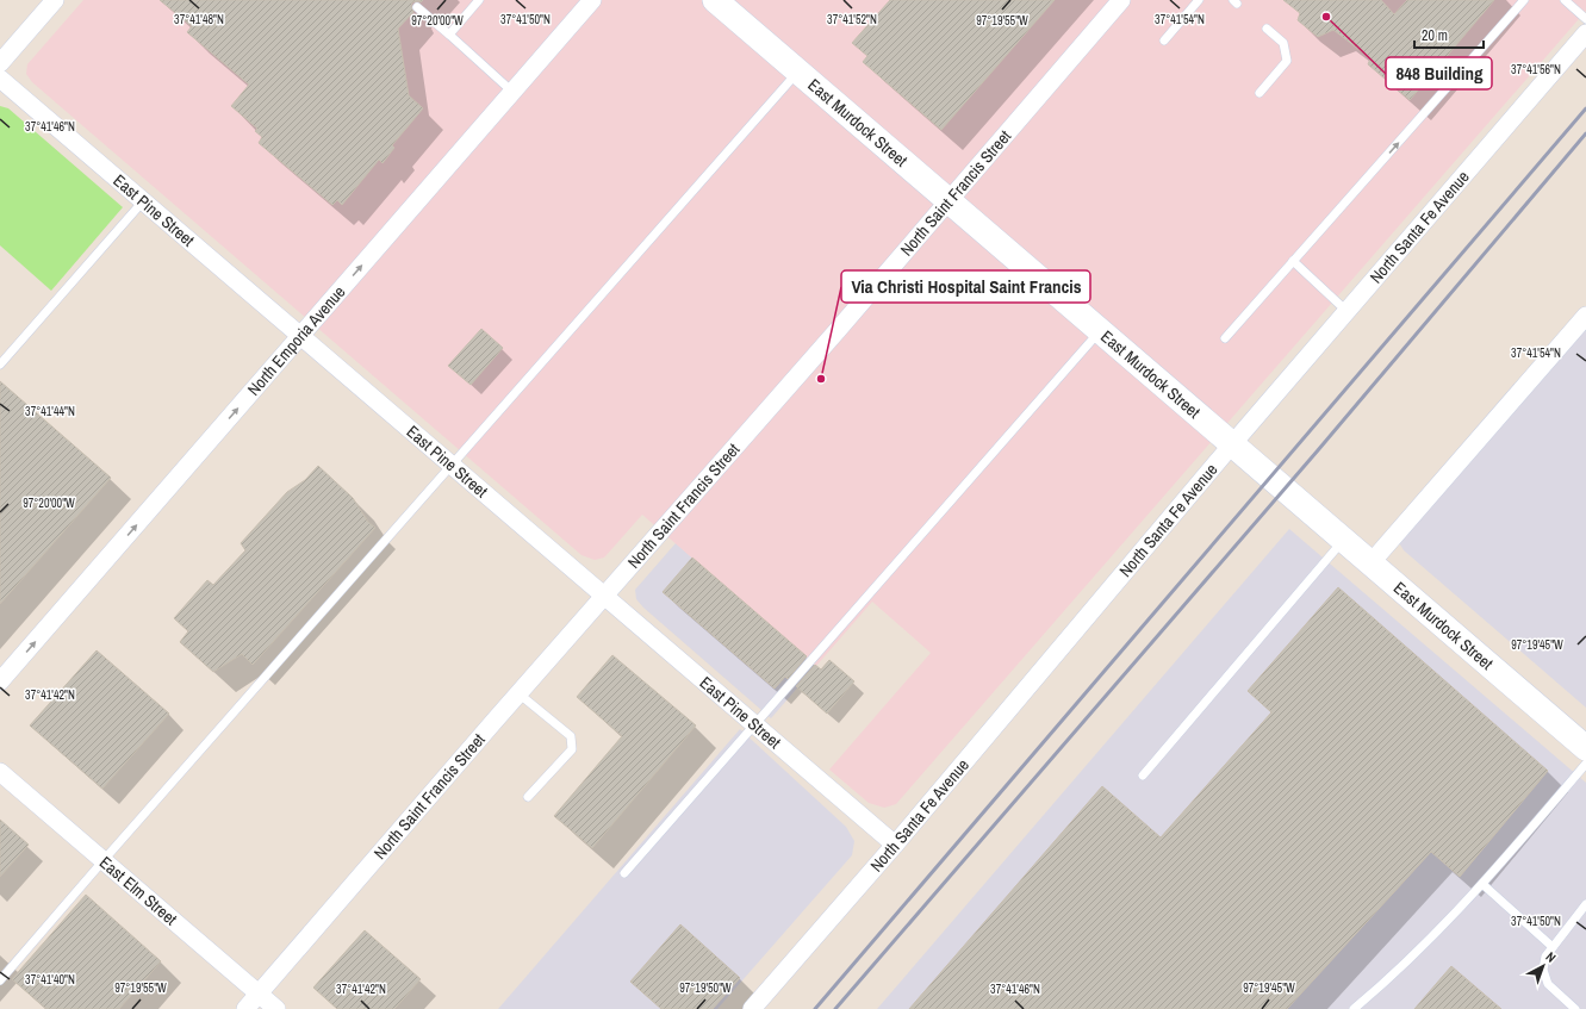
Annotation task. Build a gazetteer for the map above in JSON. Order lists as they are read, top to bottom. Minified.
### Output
{"streets":{"street":["East Murdock Street","North Saint Francis Street","East Pine Street","North Santa Fe Avenue","North Emporia Avenue","East Elm Street"]},"crossings":[["East Murdock Street","North Saint Francis Street"],["East Murdock Street","North Santa Fe Avenue"],["North Saint Francis Street","East Pine Street"],["North Saint Francis Street","East Elm Street"],["East Pine Street","North Santa Fe Avenue"],["East Pine Street","North Emporia Avenue"]],"one_way":["North Emporia Avenue"],"places":["848 Building","Via Christi Hospital Saint Francis"],"scale_bar":"20 m","north":"top right","coordinates":["37°41'48\"N","37°41'50\"N","37°41'52\"N","37°41'54\"N","97°20'00\"W","97°19'55\"W","37°41'56\"N","37°41'46\"N","37°41'44\"N","97°19'45\"W","37°41'42\"N","37°41'40\"N","97°19'50\"W"]}
